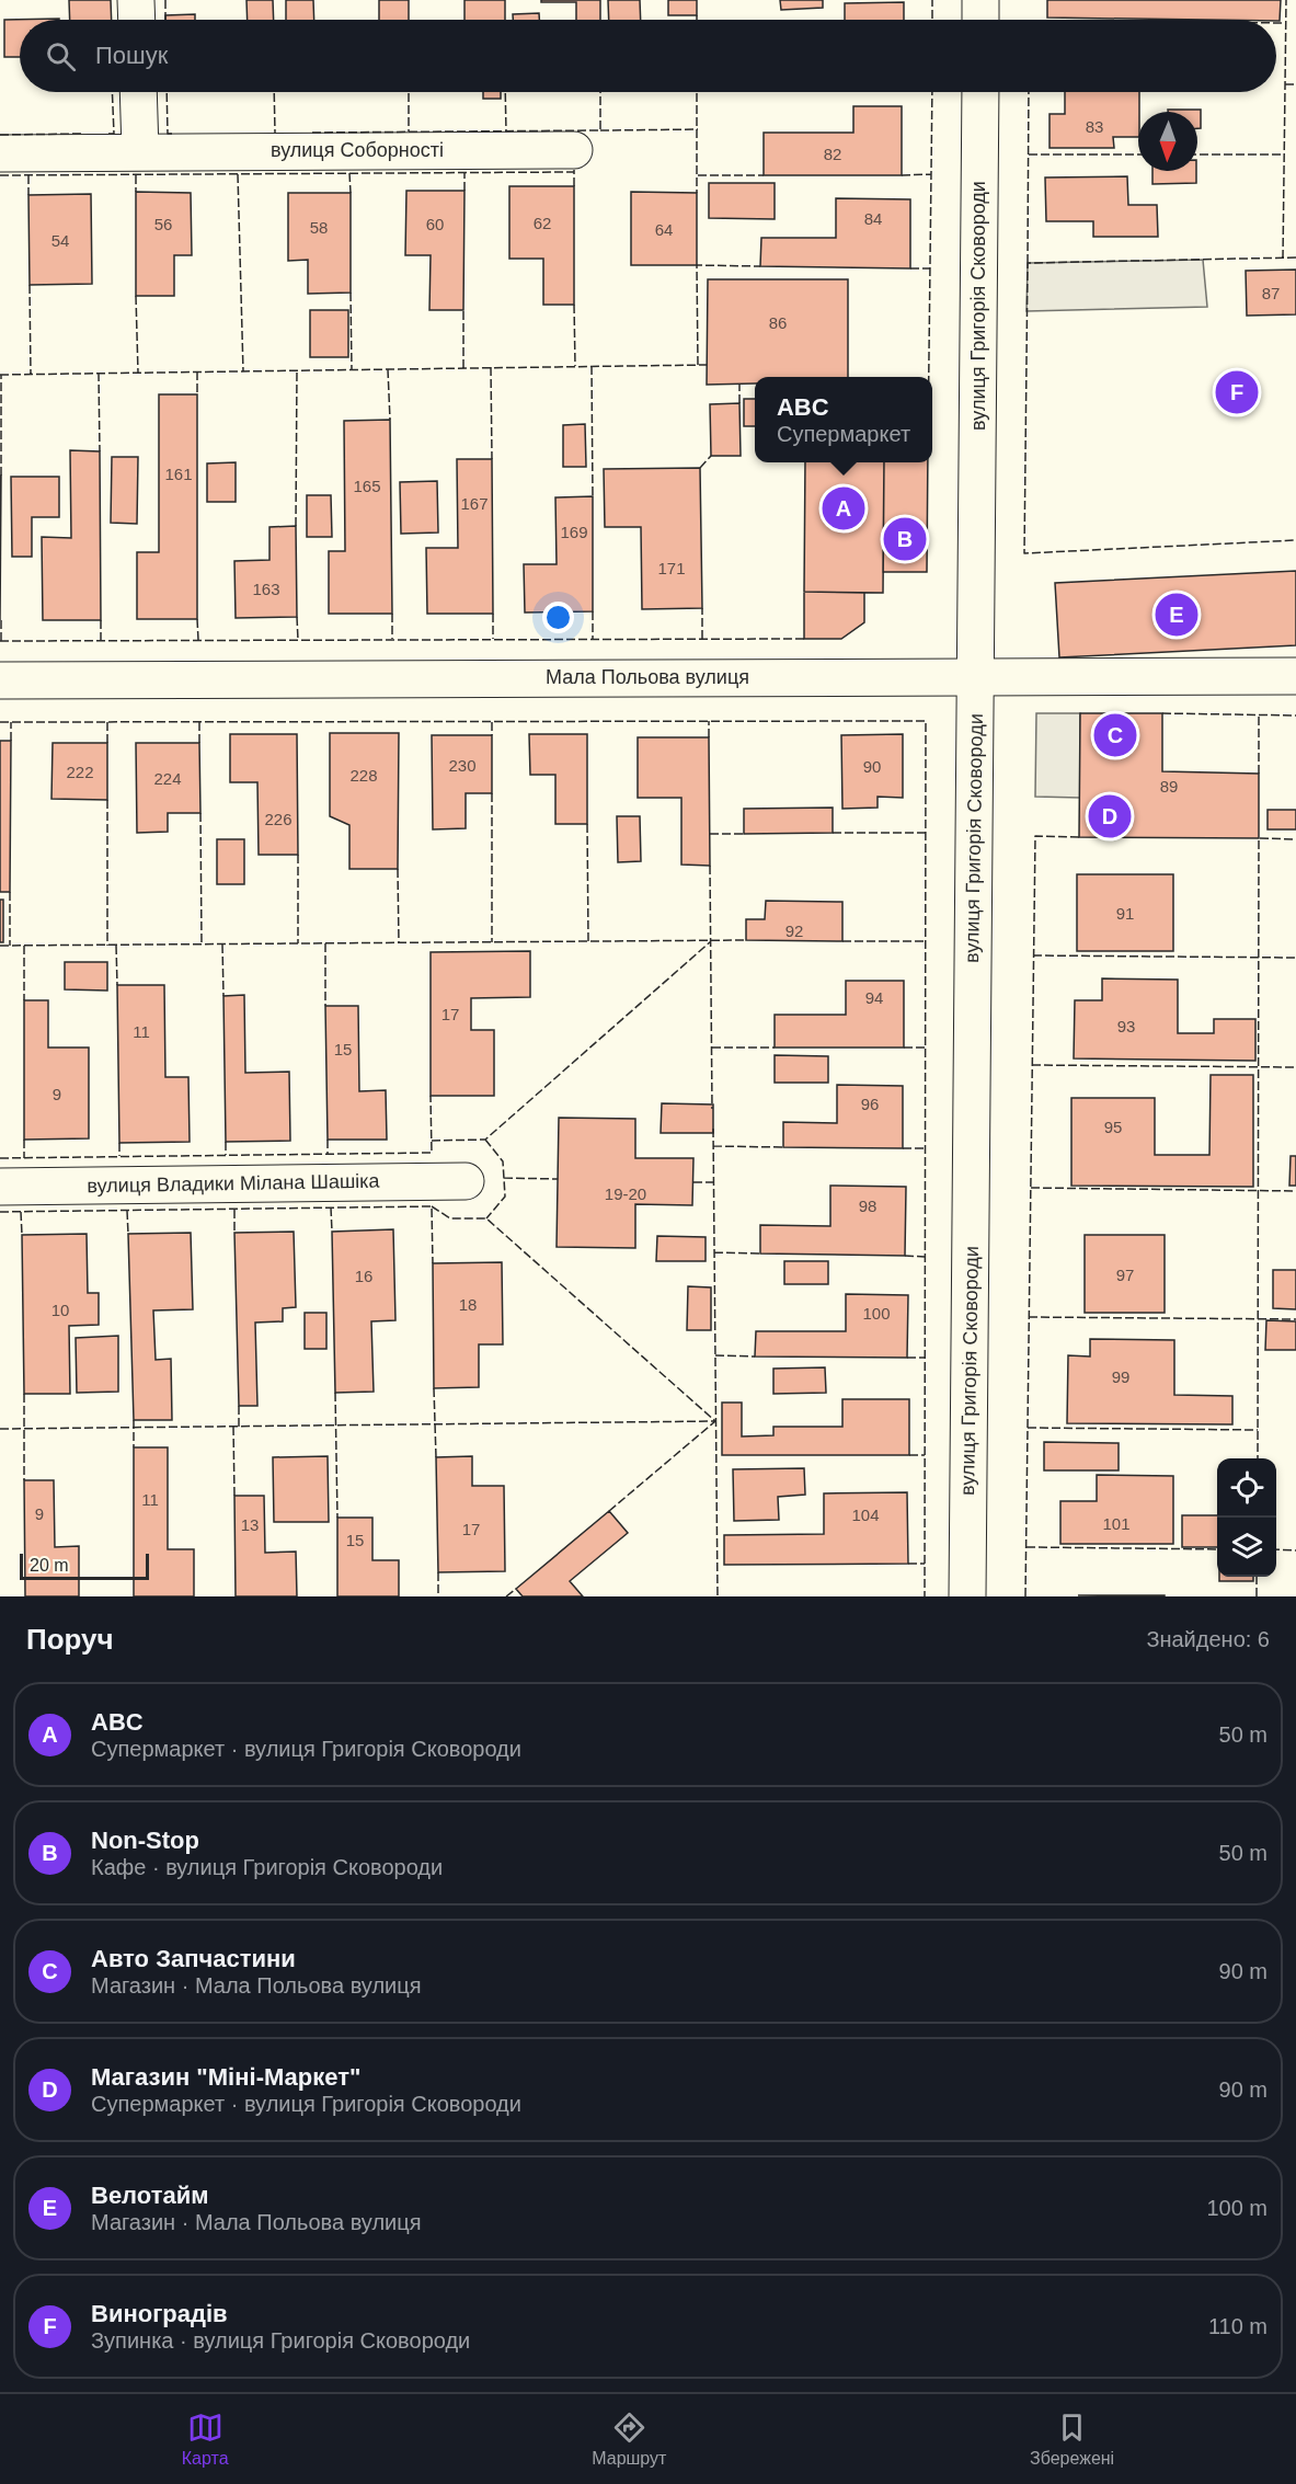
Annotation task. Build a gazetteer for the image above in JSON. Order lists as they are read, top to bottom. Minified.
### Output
{"streets":{"street":["вулиця Соборності","вулиця Григорія Сковороди","Мала Польова вулиця","вулиця Владики Мілана Шашіка"]},"crossings":[["вулиця Григорія Сковороди","Мала Польова вулиця"]],"house_numbers":["83","82","84","62","56","60","58","64","54","87","86","161","165","167","169","171","163","230","90","222","228","224","89","226","91","92","94","17","93","11","15","9","96","95","19-20","98","97","16","18","10","100","99","11","9","104","101","13","17","15"],"scale_bar":"20 m","north":"bottom","page":{"search":"Пошук","pins":["F","A","B","E","C","D"],"popup":["ABC","Супермаркет"],"scale":"20 m","heading":["Поруч","Знайдено: 6"],"list":[{"mark":"A","name":"ABC","note":"Супермаркет · вулиця Григорія Сковороди","value":"50 m"},{"mark":"B","name":"Non-Stop","note":"Кафе · вулиця Григорія Сковороди","value":"50 m"},{"mark":"C","name":"Авто Запчастини","note":"Магазин · Мала Польова вулиця","value":"90 m"},{"mark":"D","name":"Магазин \"Міні-Маркет\"","note":"Супермаркет · вулиця Григорія Сковороди","value":"90 m"},{"mark":"E","name":"Велотайм","note":"Магазин · Мала Польова вулиця","value":"100 m"},{"mark":"F","name":"Виноградів","note":"Зупинка · вулиця Григорія Сковороди","value":"110 m"}],"nav":["Карта","Маршрут","Збережені"]}}
